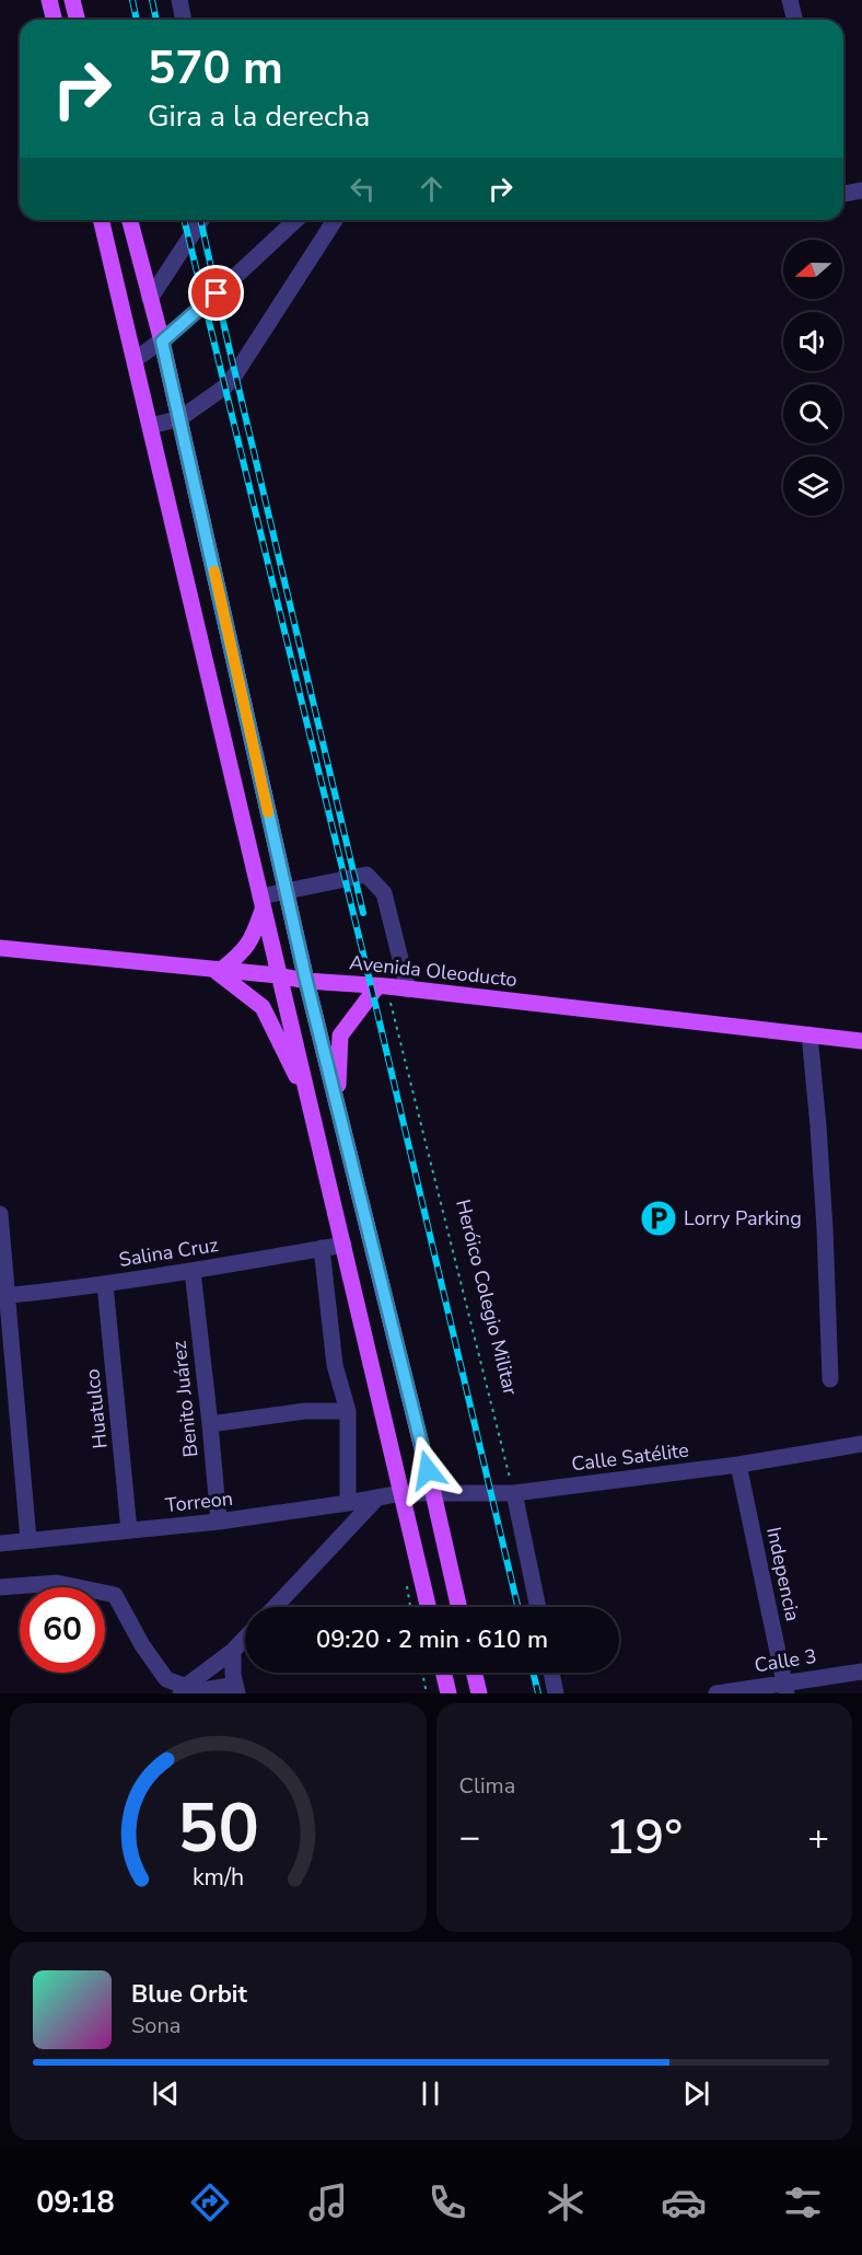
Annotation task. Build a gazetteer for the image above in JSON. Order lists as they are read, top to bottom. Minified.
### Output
{"streets":{"main road":["Avenida Oleoducto"],"street":["Salina Cruz","Benito Juárez","Huatulco","Calle Satélite","Torreon","Indepencia","Calle 3"],"path":["Heróico Colegio Militar"]},"crossings":[["Avenida Oleoducto","Heróico Colegio Militar"],["Salina Cruz","Benito Juárez"],["Salina Cruz","Huatulco"],["Heróico Colegio Militar","Calle Satélite"],["Benito Juárez","Torreon"],["Huatulco","Torreon"],["Calle Satélite","Torreon"],["Calle Satélite","Indepencia"],["Indepencia","Calle 3"]],"places":{"parking":["Lorry Parking"]},"north":"left","page":{"turn":["570 m","Gira a la derecha"],"limit":"60","trip":"09:20 · 2 min · 610 m","tile":"Clima","heat":["−","19°","+"],"song":["Blue Orbit","Sona"],"tabs":"09:18","gauge":["50","km/h"]}}
